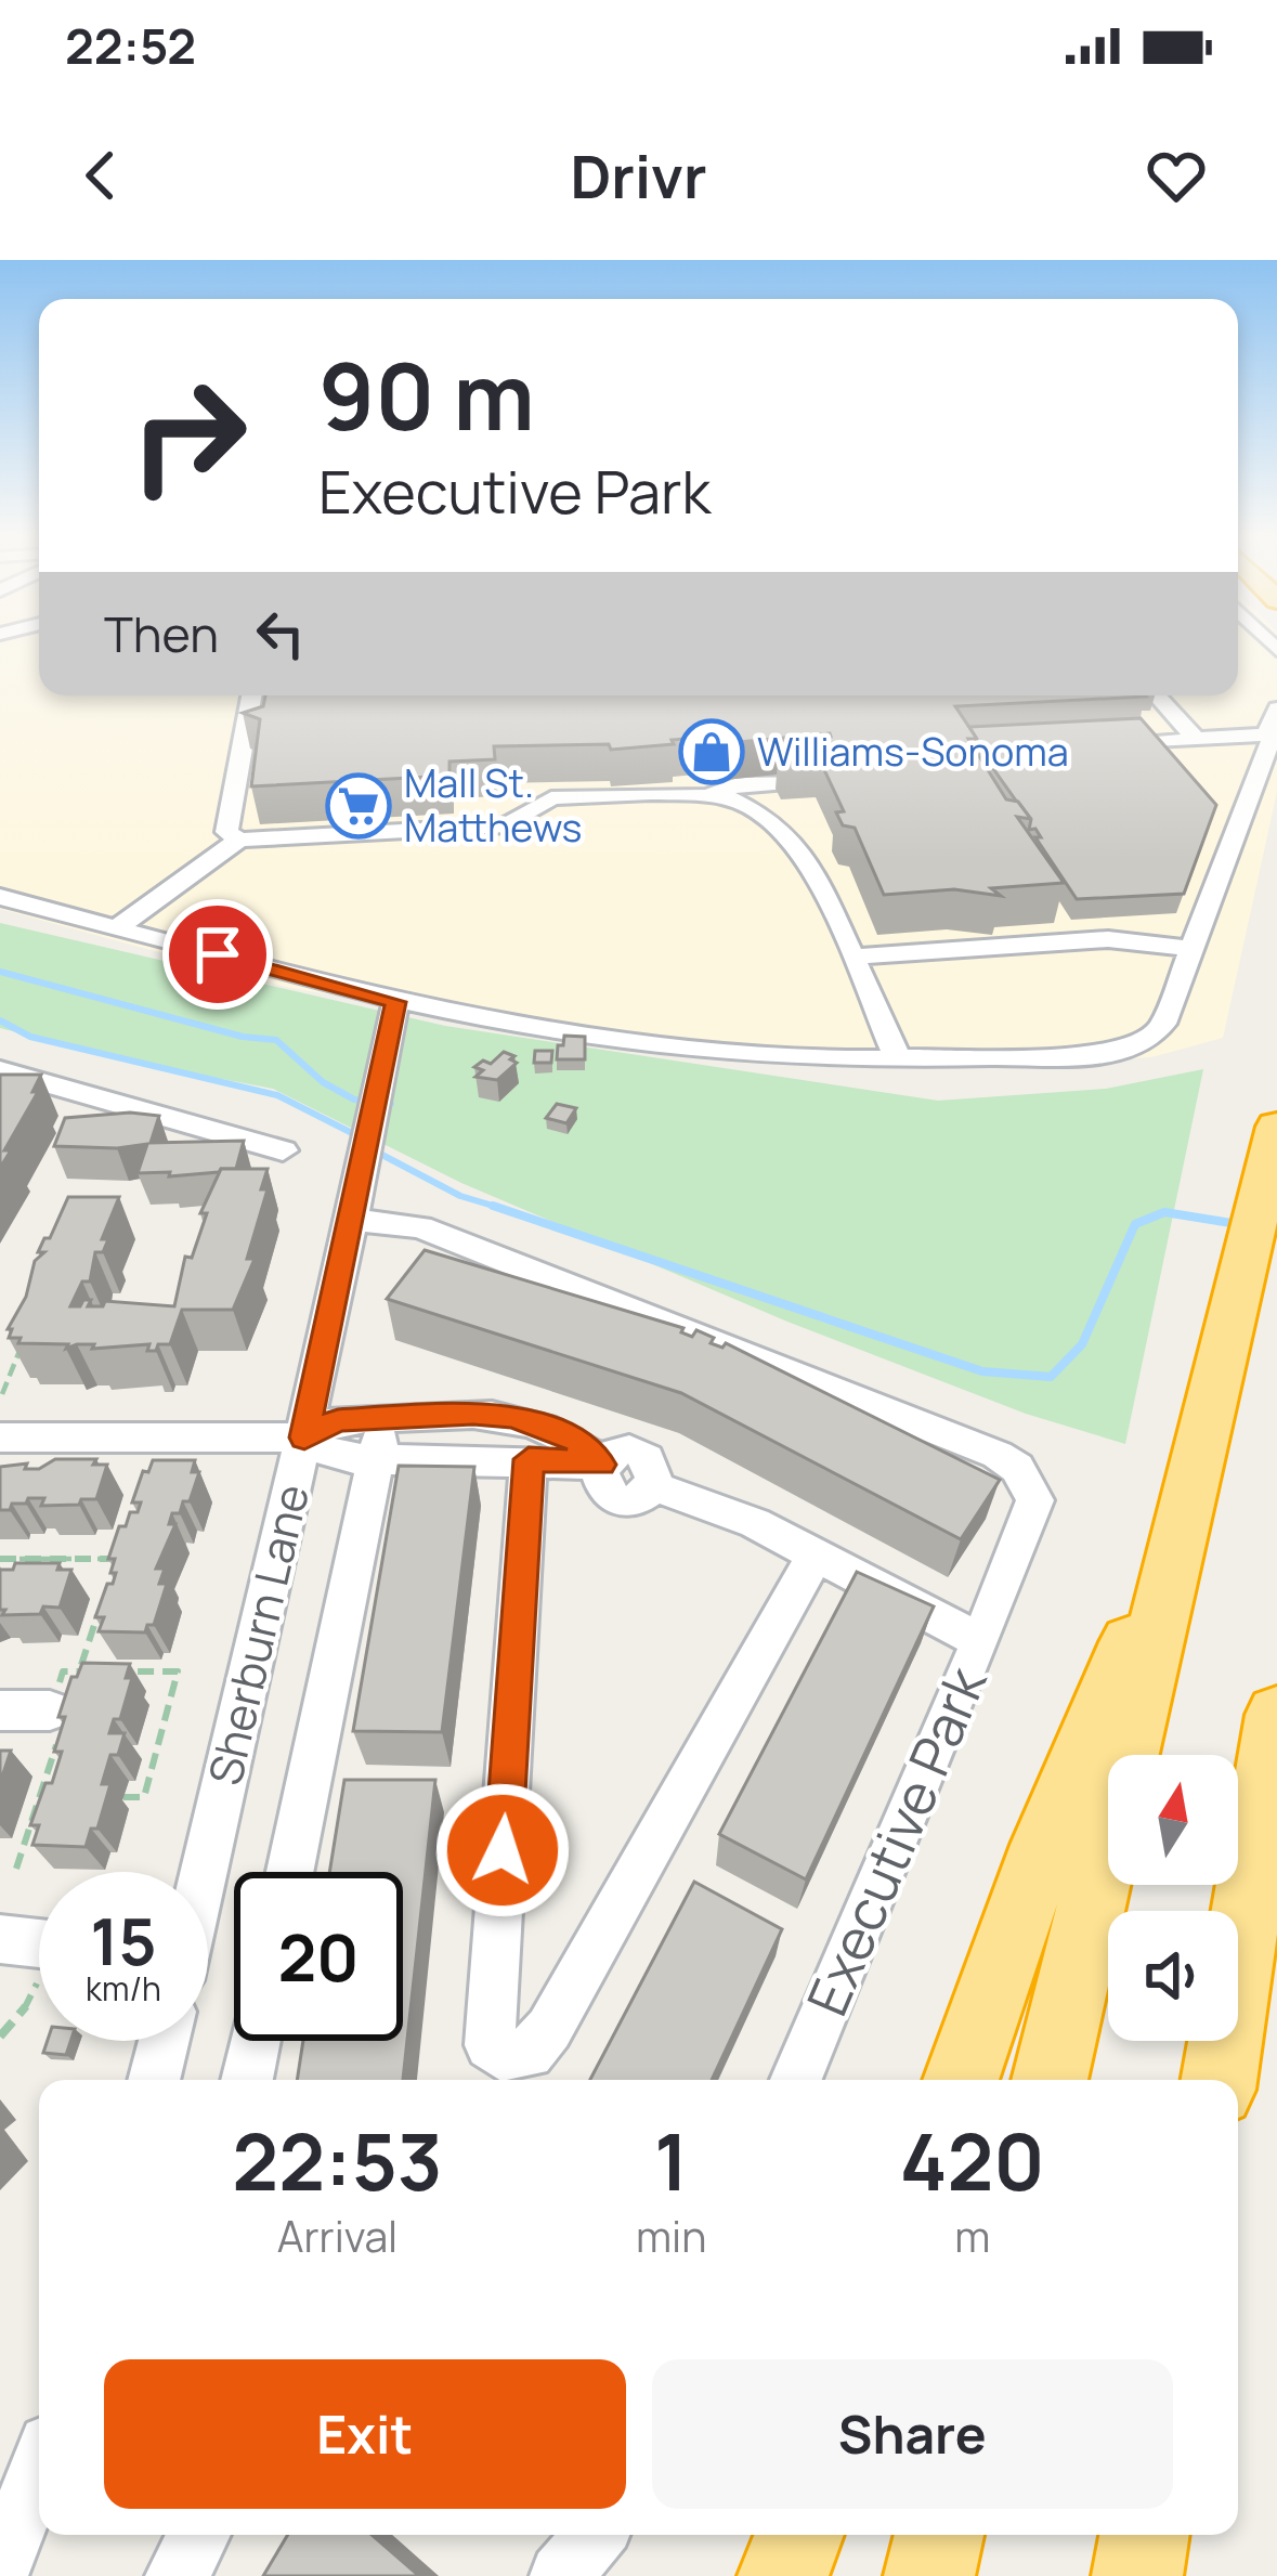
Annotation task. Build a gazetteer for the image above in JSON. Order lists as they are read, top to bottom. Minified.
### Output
{"streets":{"street":["Sherburn Lane","Executive Park"]},"crossings":[["Sherburn Lane","Executive Park"]],"places":{"shop":["Williams-Sonoma"],"supermarket":["Mall St. Matthews"]},"north":"top","page":{"status":"22:52","header":"Drivr","turn":["90 m","Executive Park"],"then":"Then","speed":"15 km/h","limit":"20","eta":["22:53","Arrival","1","min","420","m"],"buttons":["Exit","Share"]}}
